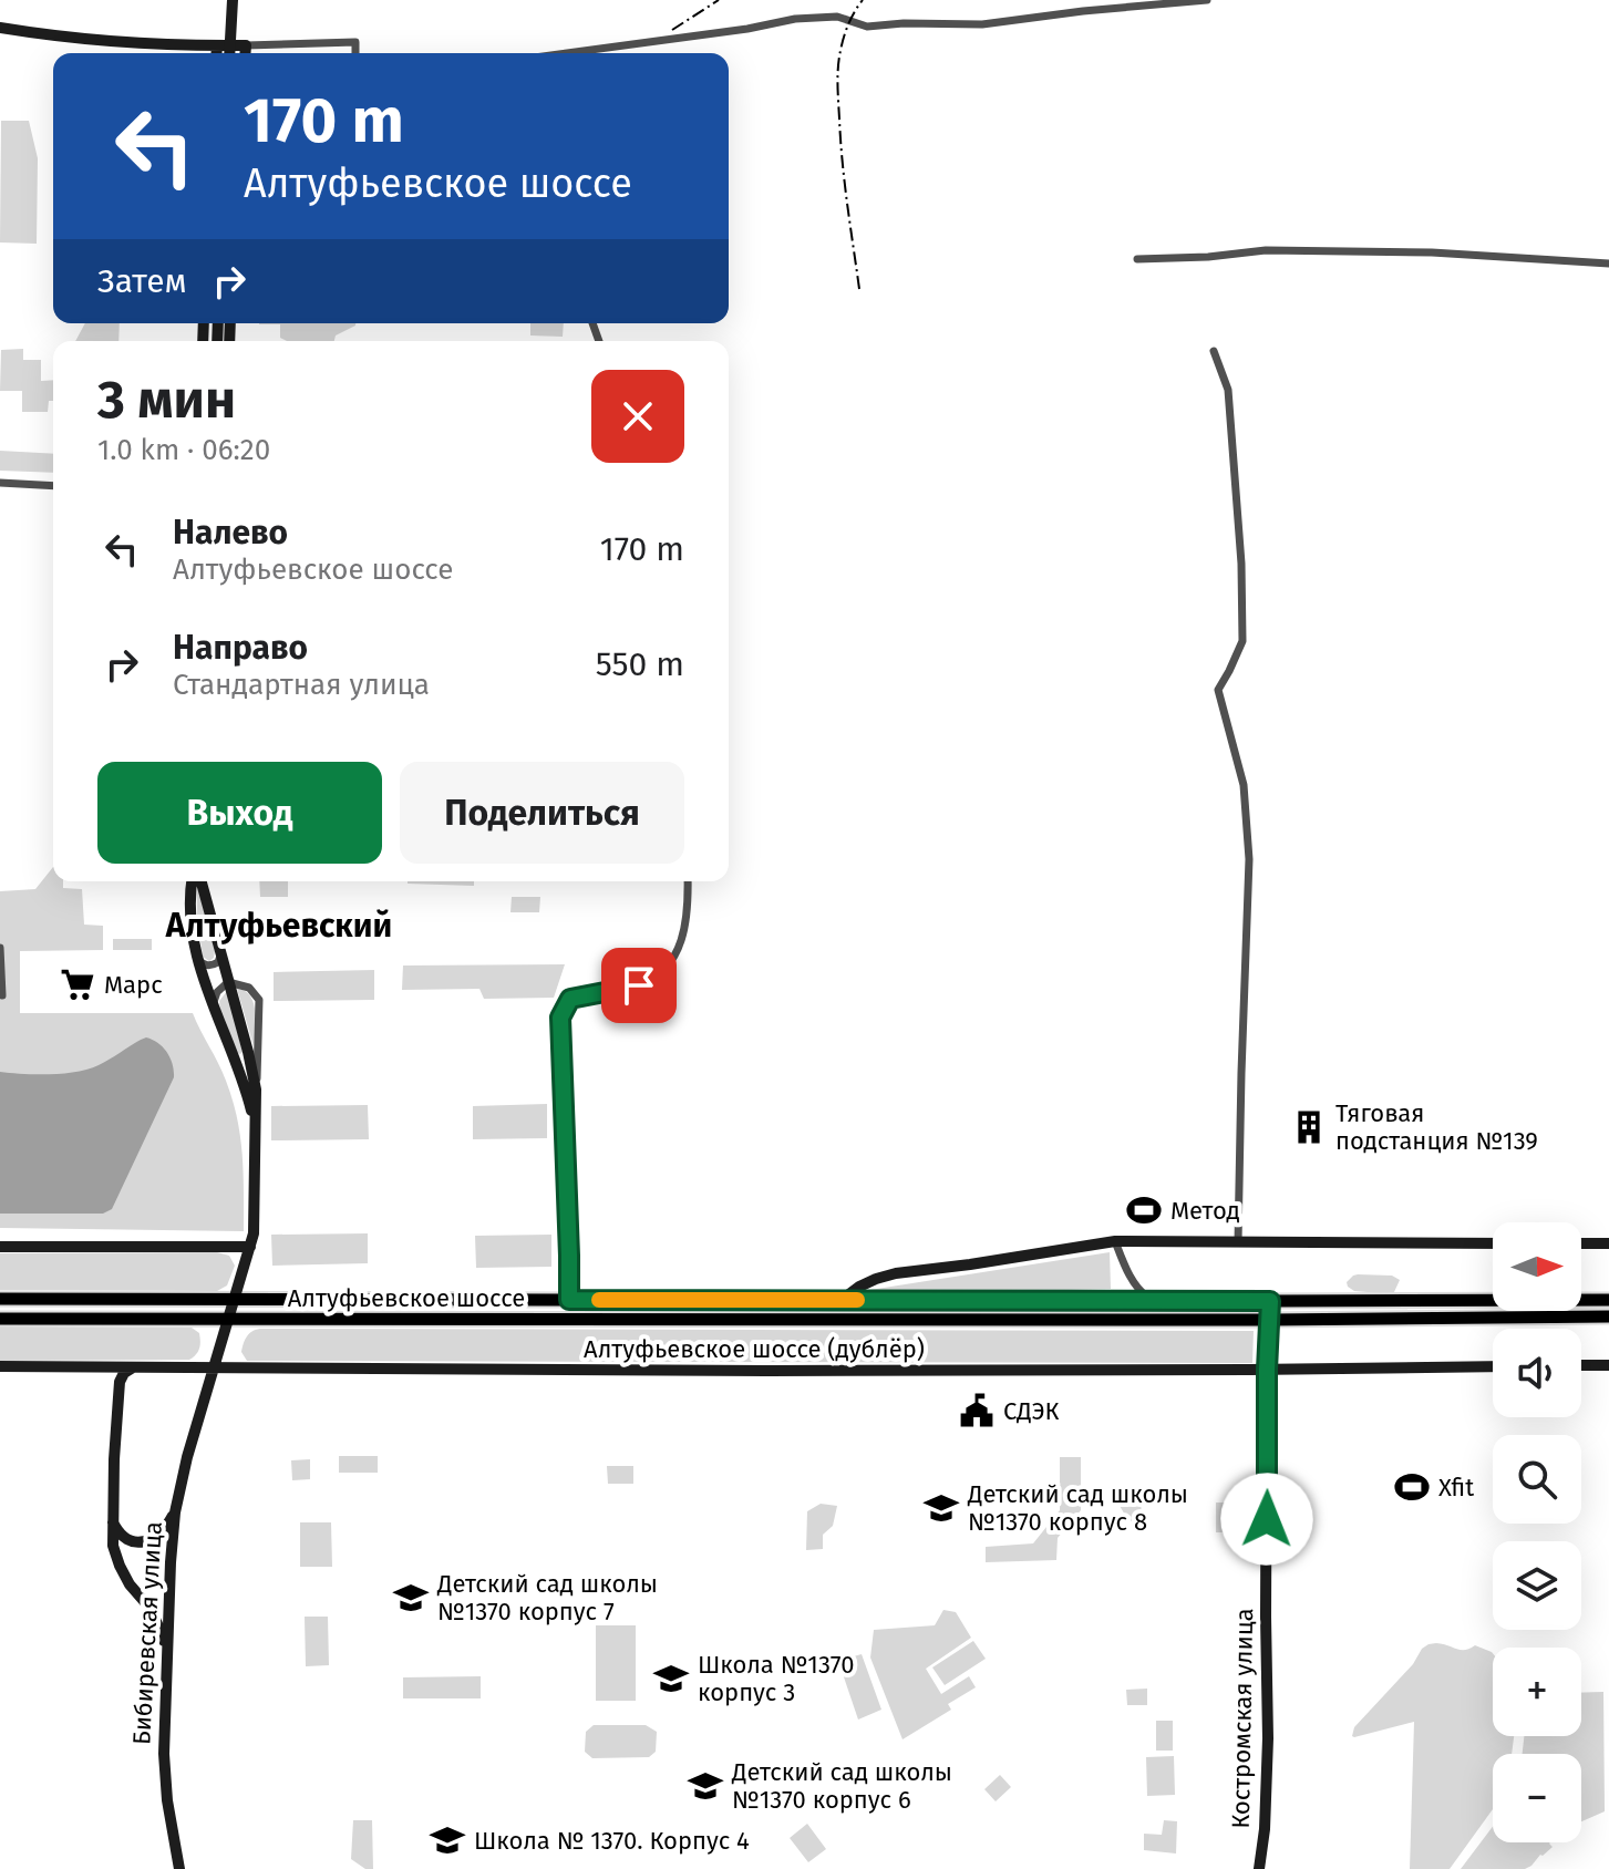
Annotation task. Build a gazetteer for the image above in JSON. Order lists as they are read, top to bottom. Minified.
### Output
{"streets":{"main road":["Алтуфьевское шоссе","Алтуфьевское шоссе (дублёр)","Бибиревская улица","Костромская улица"]},"crossings":[["Алтуфьевское шоссе","Алтуфьевское шоссе (дублёр)"],["Алтуфьевское шоссе","Бибиревская улица"],["Алтуфьевское шоссе","Костромская улица"],["Алтуфьевское шоссе (дублёр)","Бибиревская улица"],["Алтуфьевское шоссе (дублёр)","Костромская улица"]],"districts":["Алтуфьевский"],"places":{"supermarket":["Марс"],"building":["Тяговая подстанция №139"],"sports":["Метод","Xfit"],"public building":["СДЭК"],"school or university":["Детский сад школы №1370 корпус 8","Детский сад школы №1370 корпус 7","Школа №1370 корпус 3","Детский сад школы №1370 корпус 6","Школа № 1370. Корпус 4"]},"north":"right","page":{"turn":["170 m","Алтуфьевское шоссе"],"then":"Затем","heading":["3 мин","1.0 km · 06:20"],"list":[{"name":"Налево","note":"Алтуфьевское шоссе","value":"170 m"},{"name":"Направо","note":"Стандартная улица","value":"550 m"}],"buttons":["Выход","Поделиться"],"map_buttons":["+","−"]}}
